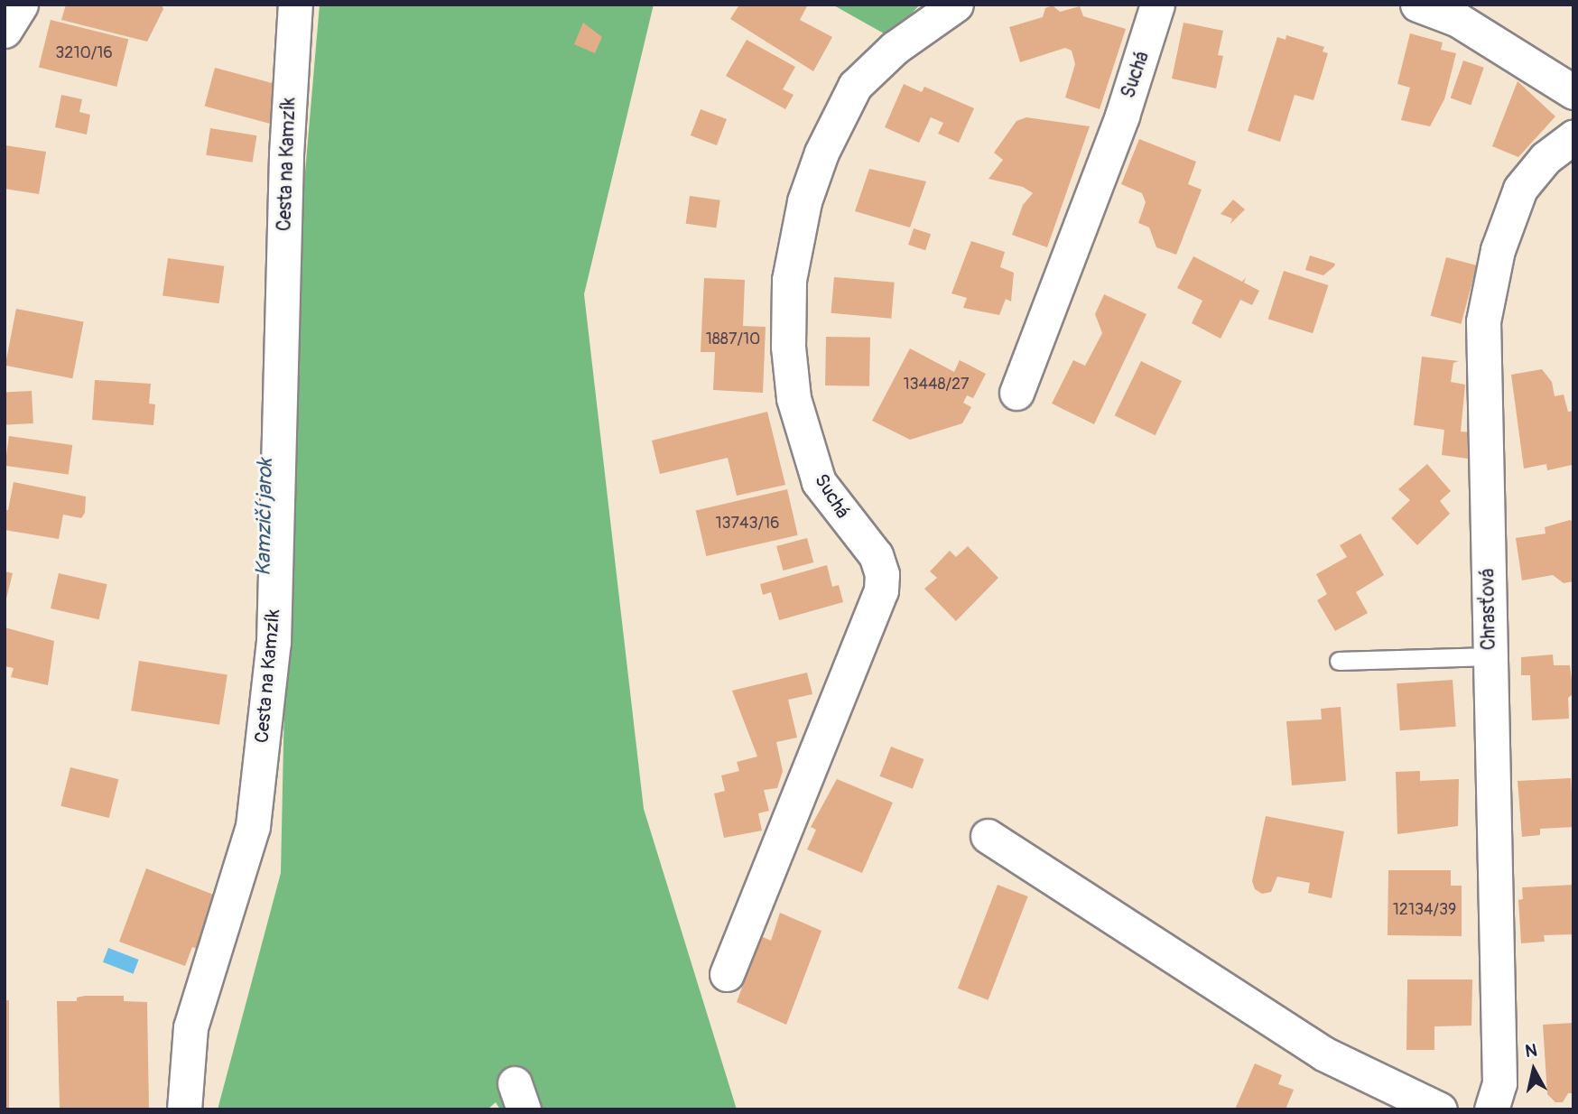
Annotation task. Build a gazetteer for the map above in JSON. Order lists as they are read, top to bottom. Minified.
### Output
{"streets":{"street":["Suchá","Cesta na Kamzík","Chrasťová"]},"water":["Kamzičí jarok"],"house_numbers":["3210/16","1887/10","13448/27","13743/16","12134/39"],"north":"top"}
